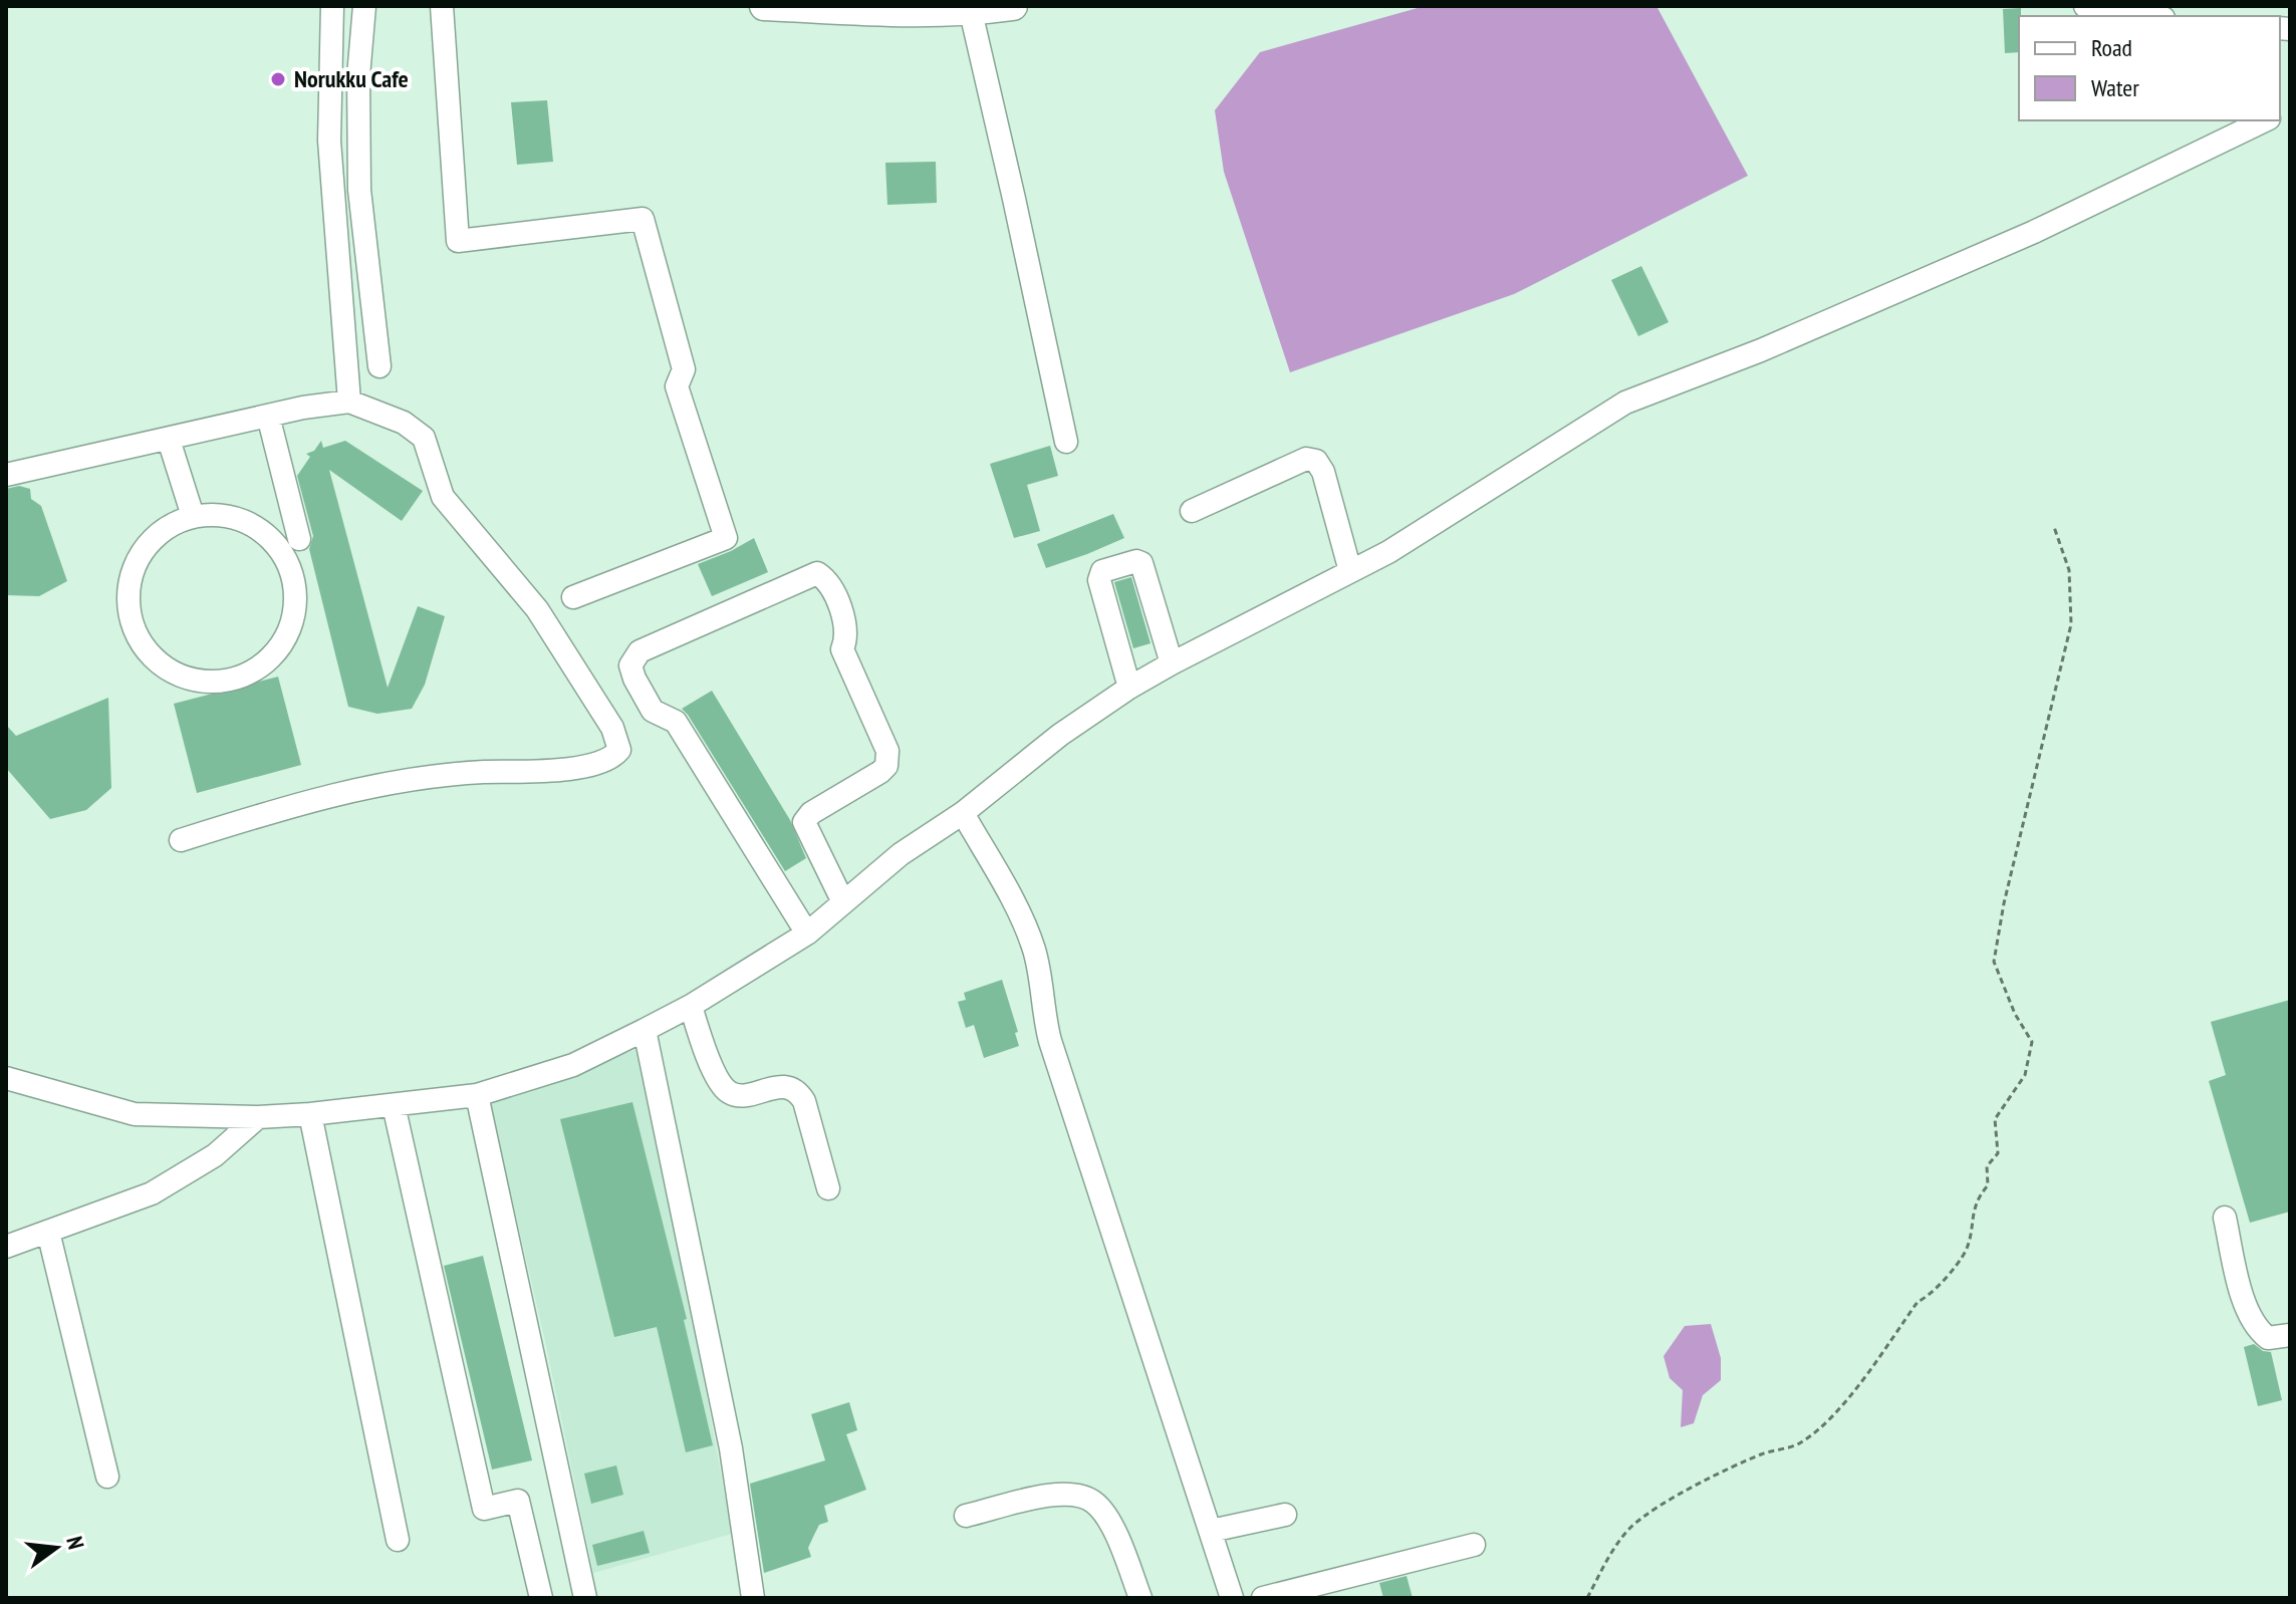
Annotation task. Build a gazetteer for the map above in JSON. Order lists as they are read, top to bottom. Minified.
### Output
{"places":["Norukku Cafe"],"legend":["Road","Water"],"north":"right"}
